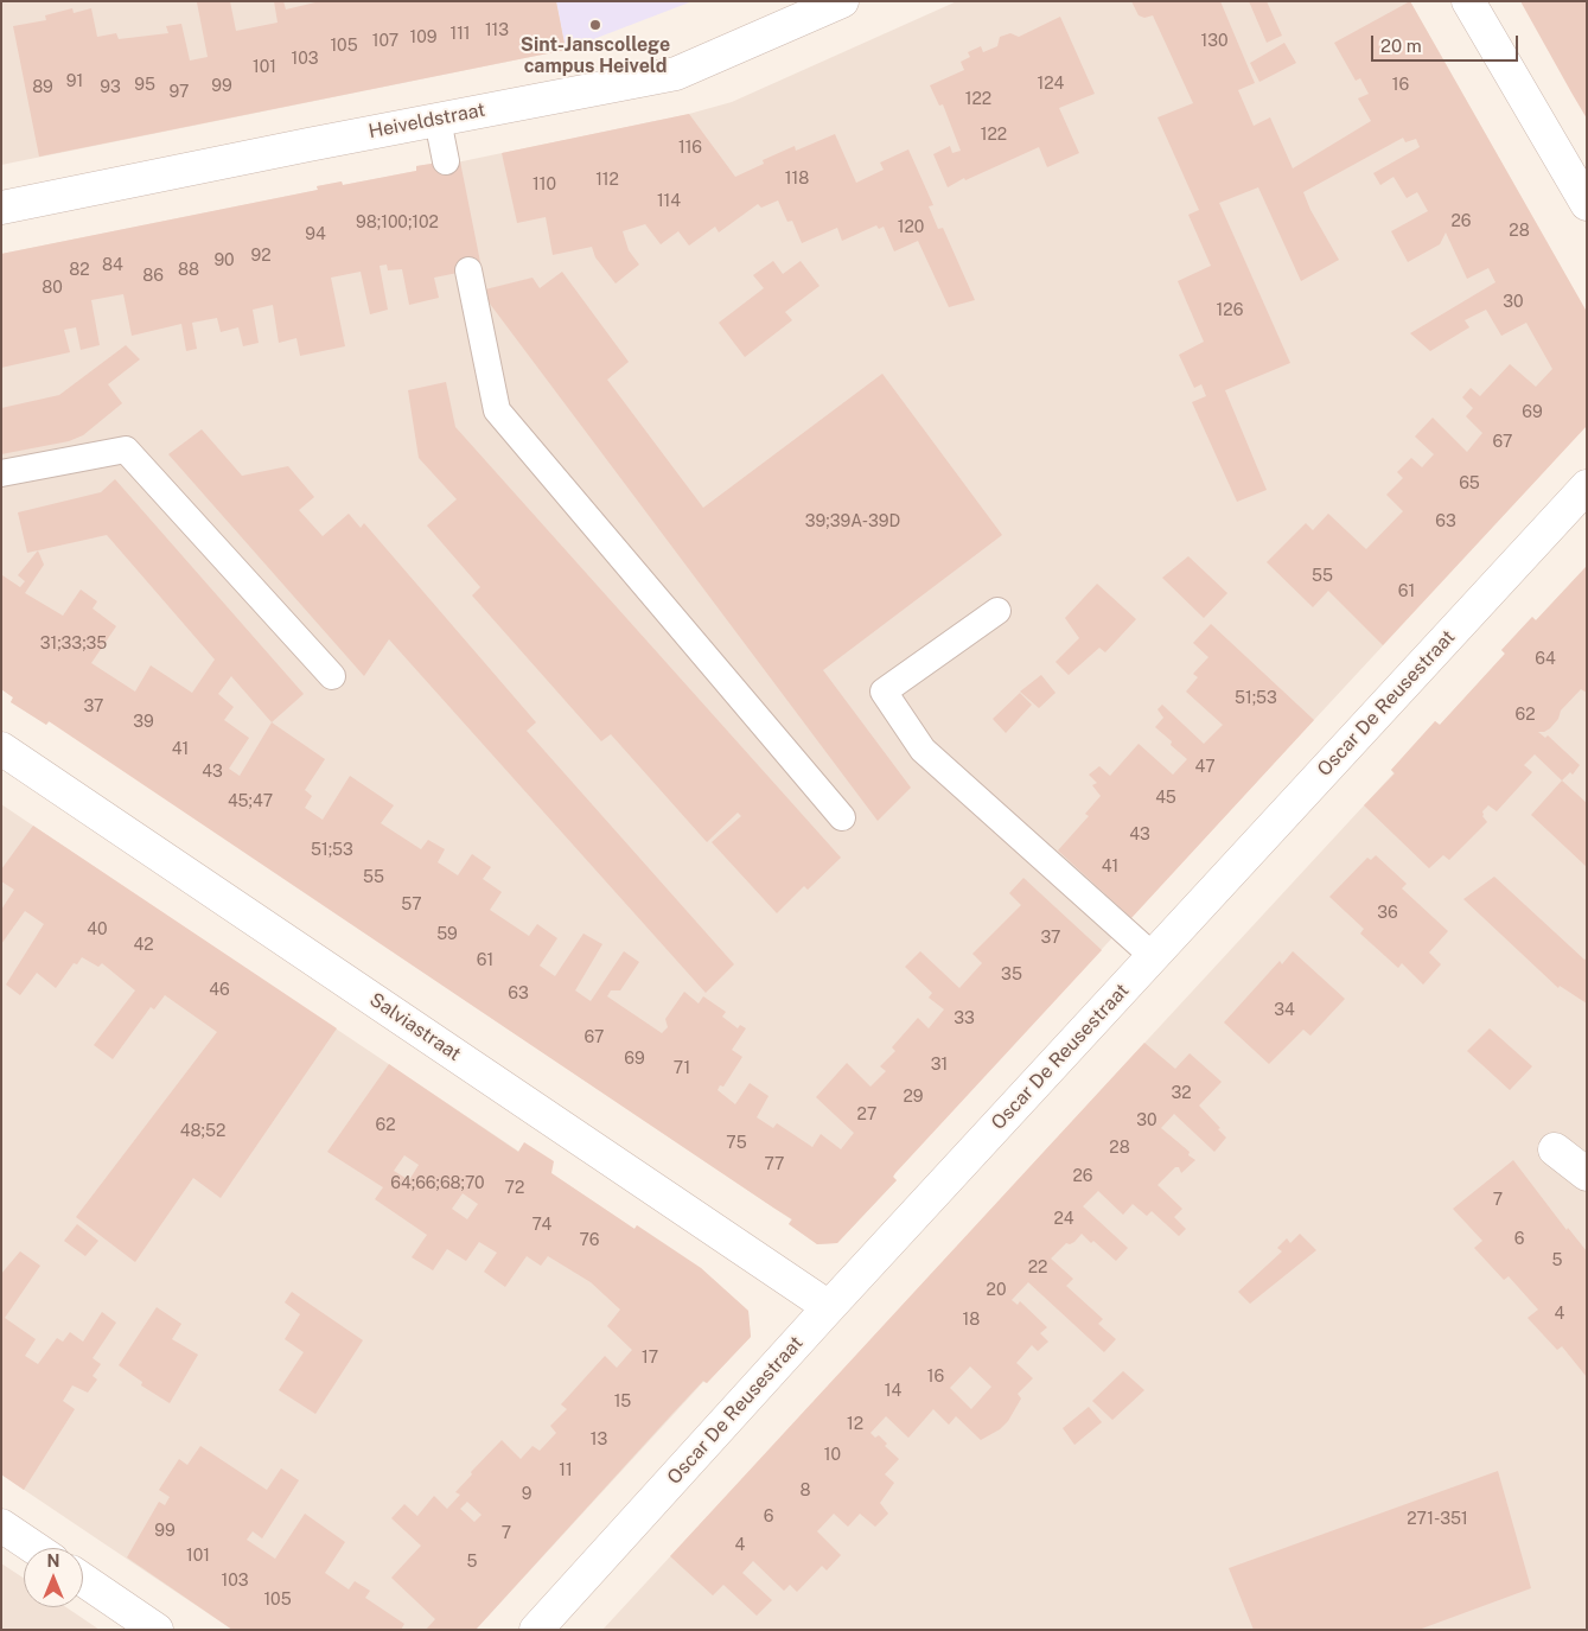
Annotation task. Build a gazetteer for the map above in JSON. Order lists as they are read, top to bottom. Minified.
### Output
{"streets":{"street":["Heiveldstraat","Oscar De Reusestraat","Salviastraat"]},"crossings":[["Oscar De Reusestraat","Salviastraat"]],"places":["Sint-Janscollege campus Heiveld"],"house_numbers":["113","111","109","107","130","105","103","101","91","124","95","16","99","89","93","97","122","122","116","118","112","110","114","26","98;100;102","120","28","94","92","90","84","82","88","86","80","30","126","69","67","65","39;39A-39D","63","55","61","31;33;35","64","51;53","37","62","39","41","47","43","45","45;47","43","51;53","41","55","57","36","40","59","37","42","61","35","46","63","34","33","67","69","31","71","32","29","27","30","62","48;52","75","28","77","26","64;66;68;70","72","7","24","74","6","76","5","22","20","4","18","17","16","14","15","12","13","10","11","8","9","6","271-351","99","7","4","101","5","103","105"],"scale_bar":"20 m","north":"top"}
